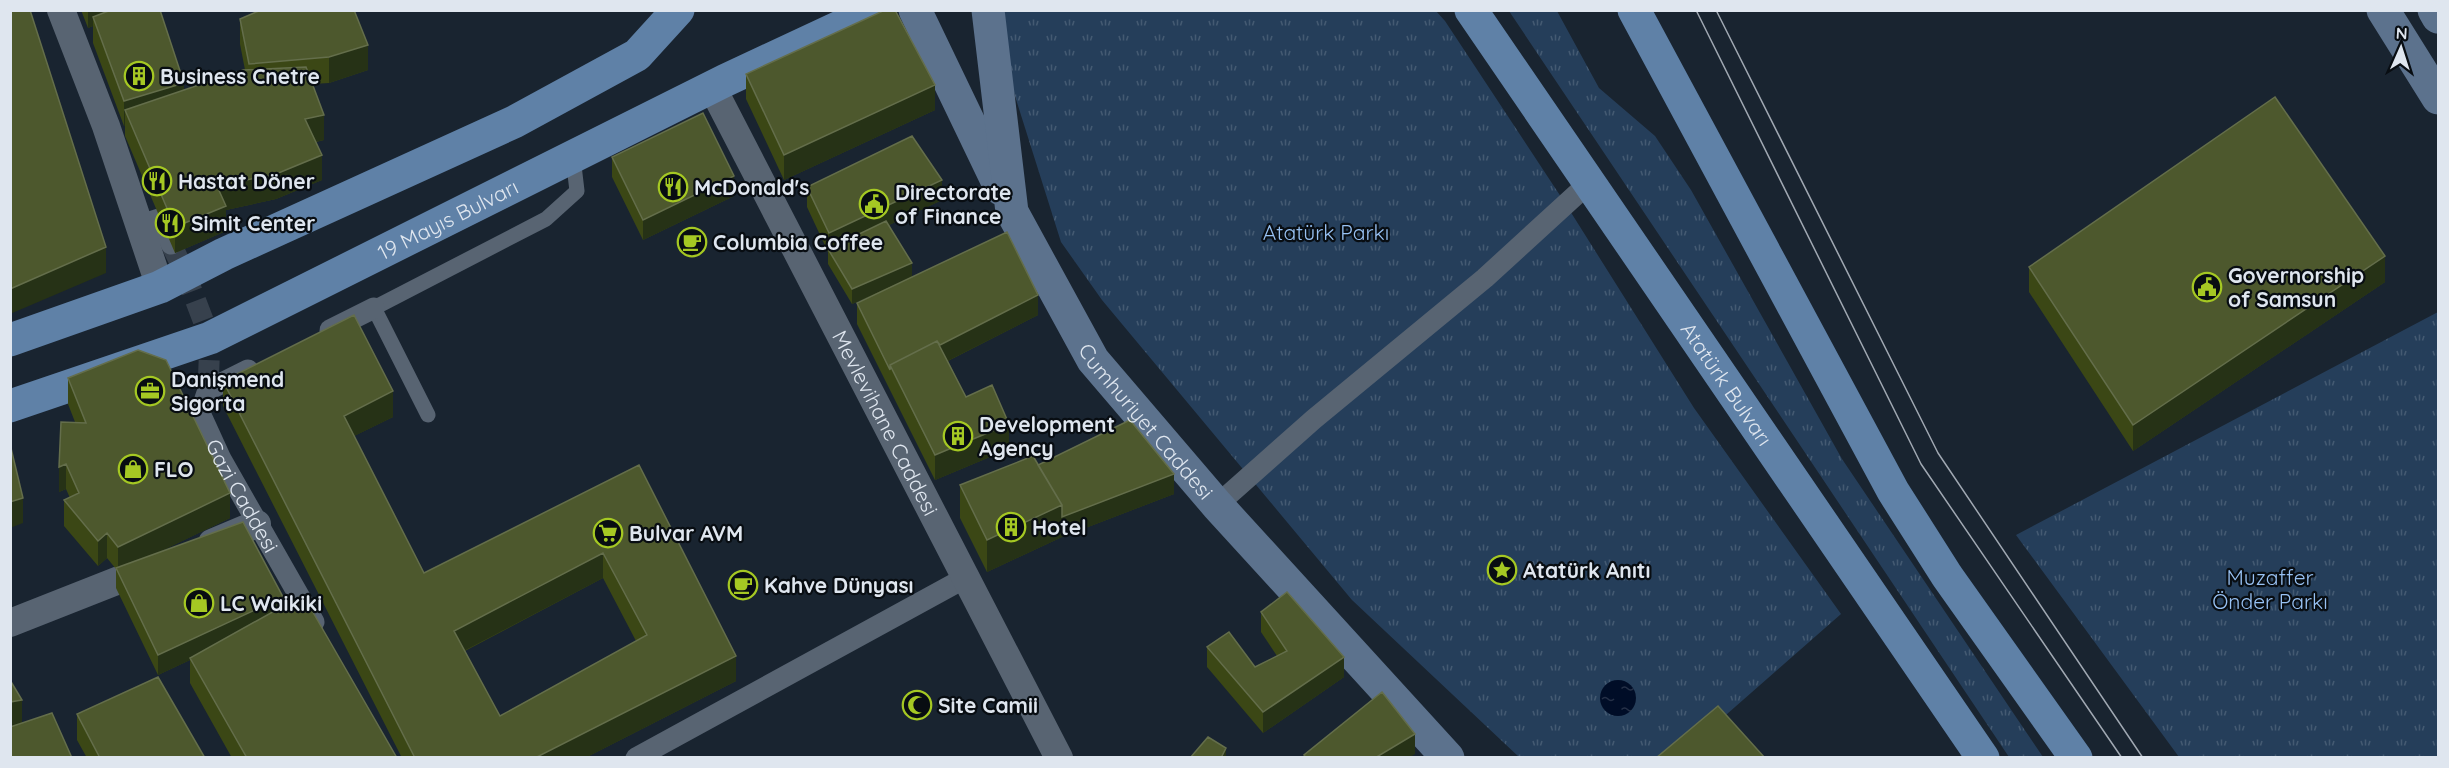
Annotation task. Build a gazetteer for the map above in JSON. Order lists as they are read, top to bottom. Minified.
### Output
{"streets":{"main road":["19 Mayıs Bulvarı","Atatürk Bulvarı","Cumhuriyet Caddesi"],"street":["Mevlevihane Caddesi","Gazi Caddesi"]},"crossings":[["19 Mayıs Bulvarı","Mevlevihane Caddesi"]],"parks":["Atatürk Parkı","Muzaffer Önder Parkı"],"places":{"building":["Business Cnetre","Development Agency","Hotel"],"restaurant":["Hastat Döner","McDonald's","Simit Center"],"public building":["Directorate of Finance","Governorship of Samsun"],"cafe":["Columbia Coffee","Kahve Dünyası"],"office":["Danişmend Sigorta"],"shop":["FLO","LC Waikiki"],"supermarket":["Bulvar AVM"],"place":["Atatürk Anıtı"],"mosque":["Site Camii"]},"north":"top"}
